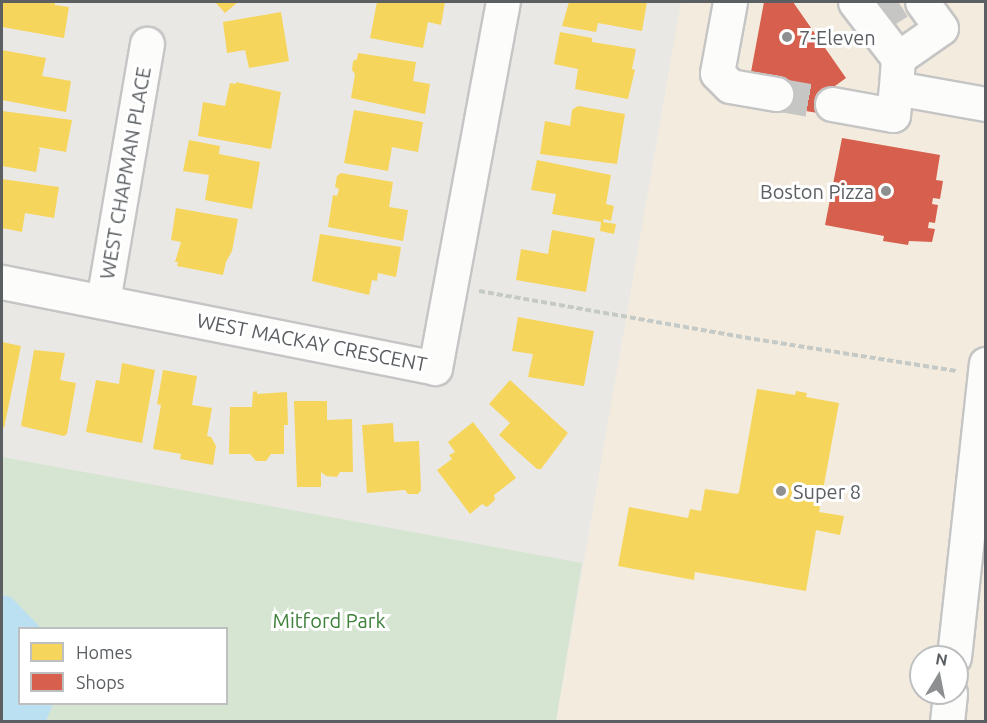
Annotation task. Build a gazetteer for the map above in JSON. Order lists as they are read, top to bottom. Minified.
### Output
{"streets":{"street":["WEST CHAPMAN PLACE","WEST MACKAY CRESCENT"]},"crossings":[["WEST CHAPMAN PLACE","WEST MACKAY CRESCENT"]],"parks":["Mitford Park"],"places":["7-Eleven","Boston Pizza","Super 8"],"legend":["Homes","Shops"],"north":"top"}
